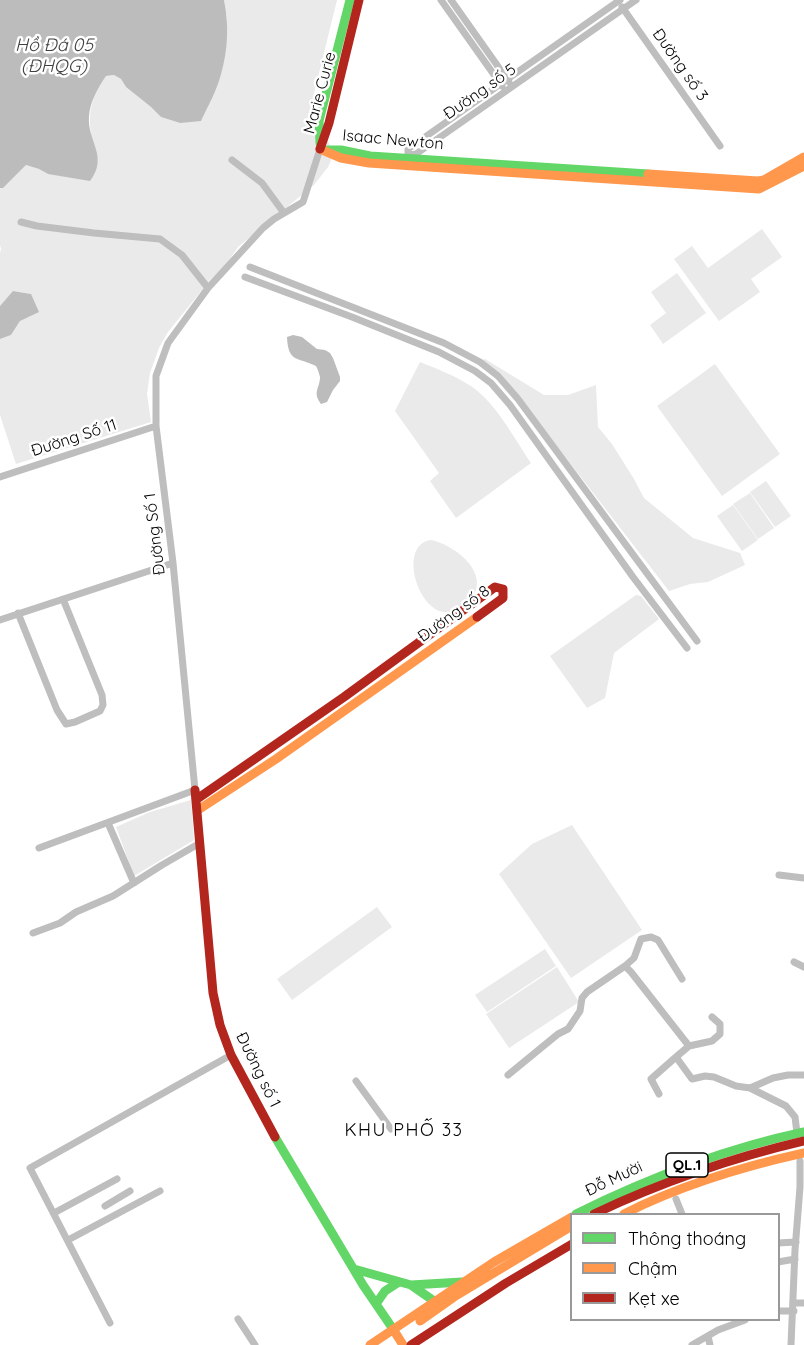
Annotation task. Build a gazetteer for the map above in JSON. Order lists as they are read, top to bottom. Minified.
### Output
{"streets":{"main road":["Marie Curie","Isaac Newton","Đường số 8","Đường số 1","QL.1","Đỗ Mười"],"street":["Đường số 3","Đường số 5","Đường Số 11","Đường Số 1"]},"crossings":[["Đường số 3","Đường số 5"],["Marie Curie","Isaac Newton"],["Đường Số 11","Đường Số 1"],["Đường Số 1","Đường số 8"],["Đường Số 1","Đường số 1"],["Đường số 8","Đường số 1"]],"districts":["KHU PHỐ 33"],"water":["Hồ Đá 05 (ĐHQG)"],"legend":["Thông thoáng","Chậm","Kẹt xe"]}
